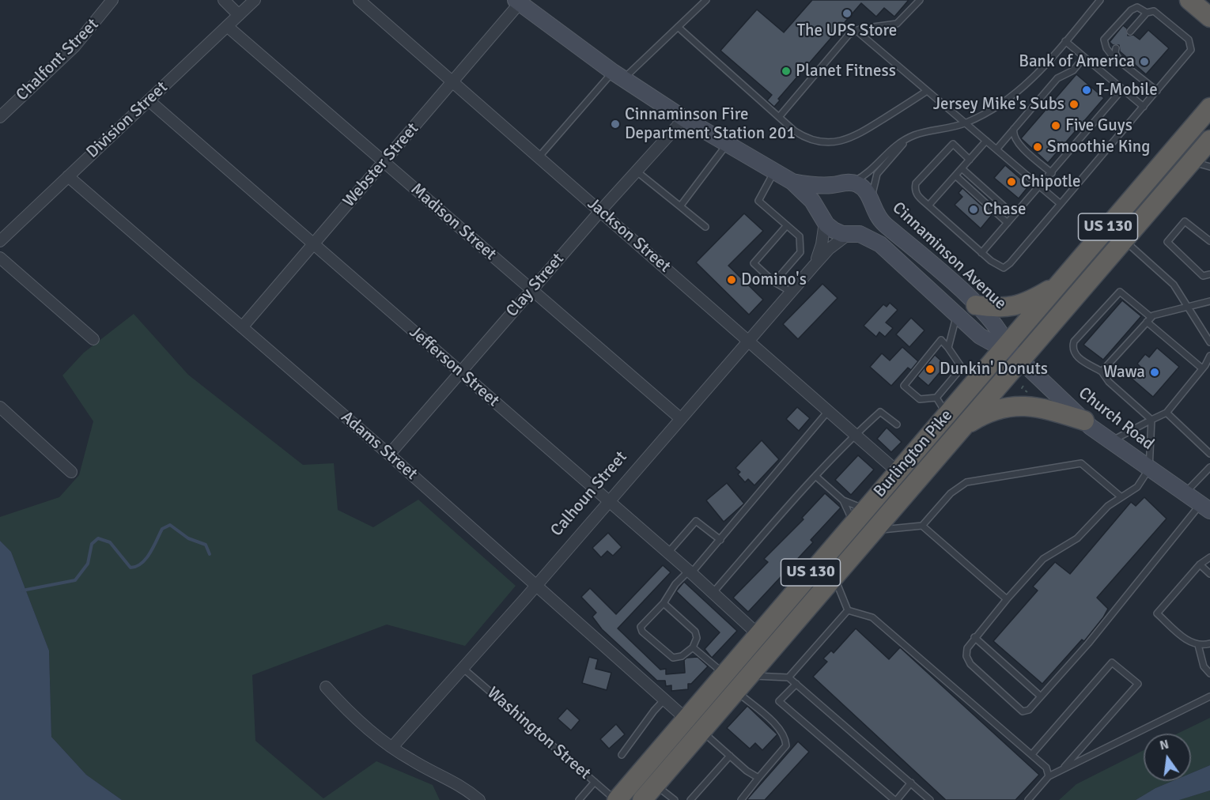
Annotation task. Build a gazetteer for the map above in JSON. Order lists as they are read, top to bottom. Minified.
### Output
{"streets":{"highway":["US 130","Burlington Pike"],"main road":["Cinnaminson Avenue","Church Road","Calhoun Street"],"street":["Chalfont Street","Division Street","Webster Street","Madison Street","Jackson Street","Clay Street","Jefferson Street","Adams Street"],"lane":["Washington Street"]},"crossings":[["Division Street","Madison Street"],["Division Street","Jefferson Street"],["Division Street","Adams Street"],["Webster Street","Madison Street"],["Webster Street","Jackson Street"],["Webster Street","Jefferson Street"],["Webster Street","Adams Street"],["Madison Street","Clay Street"],["Madison Street","Calhoun Street"],["Jackson Street","Clay Street"],["Jackson Street","Burlington Pike"],["Jackson Street","Calhoun Street"],["Cinnaminson Avenue","Church Road"],["Cinnaminson Avenue","Burlington Pike"],["Cinnaminson Avenue","Calhoun Street"],["Clay Street","Jefferson Street"],["Clay Street","Adams Street"],["Jefferson Street","Burlington Pike"],["Jefferson Street","Calhoun Street"],["Church Road","Burlington Pike"],["Adams Street","Burlington Pike"],["Adams Street","Calhoun Street"],["Burlington Pike","Washington Street"],["Calhoun Street","Washington Street"]],"places":["The UPS Store","Bank of America","Planet Fitness","T-Mobile","Jersey Mike's Subs","Cinnaminson Fire Department Station 201","Five Guys","Smoothie King","Chipotle","Chase","Domino's","Dunkin' Donuts","Wawa"],"north":"top"}
